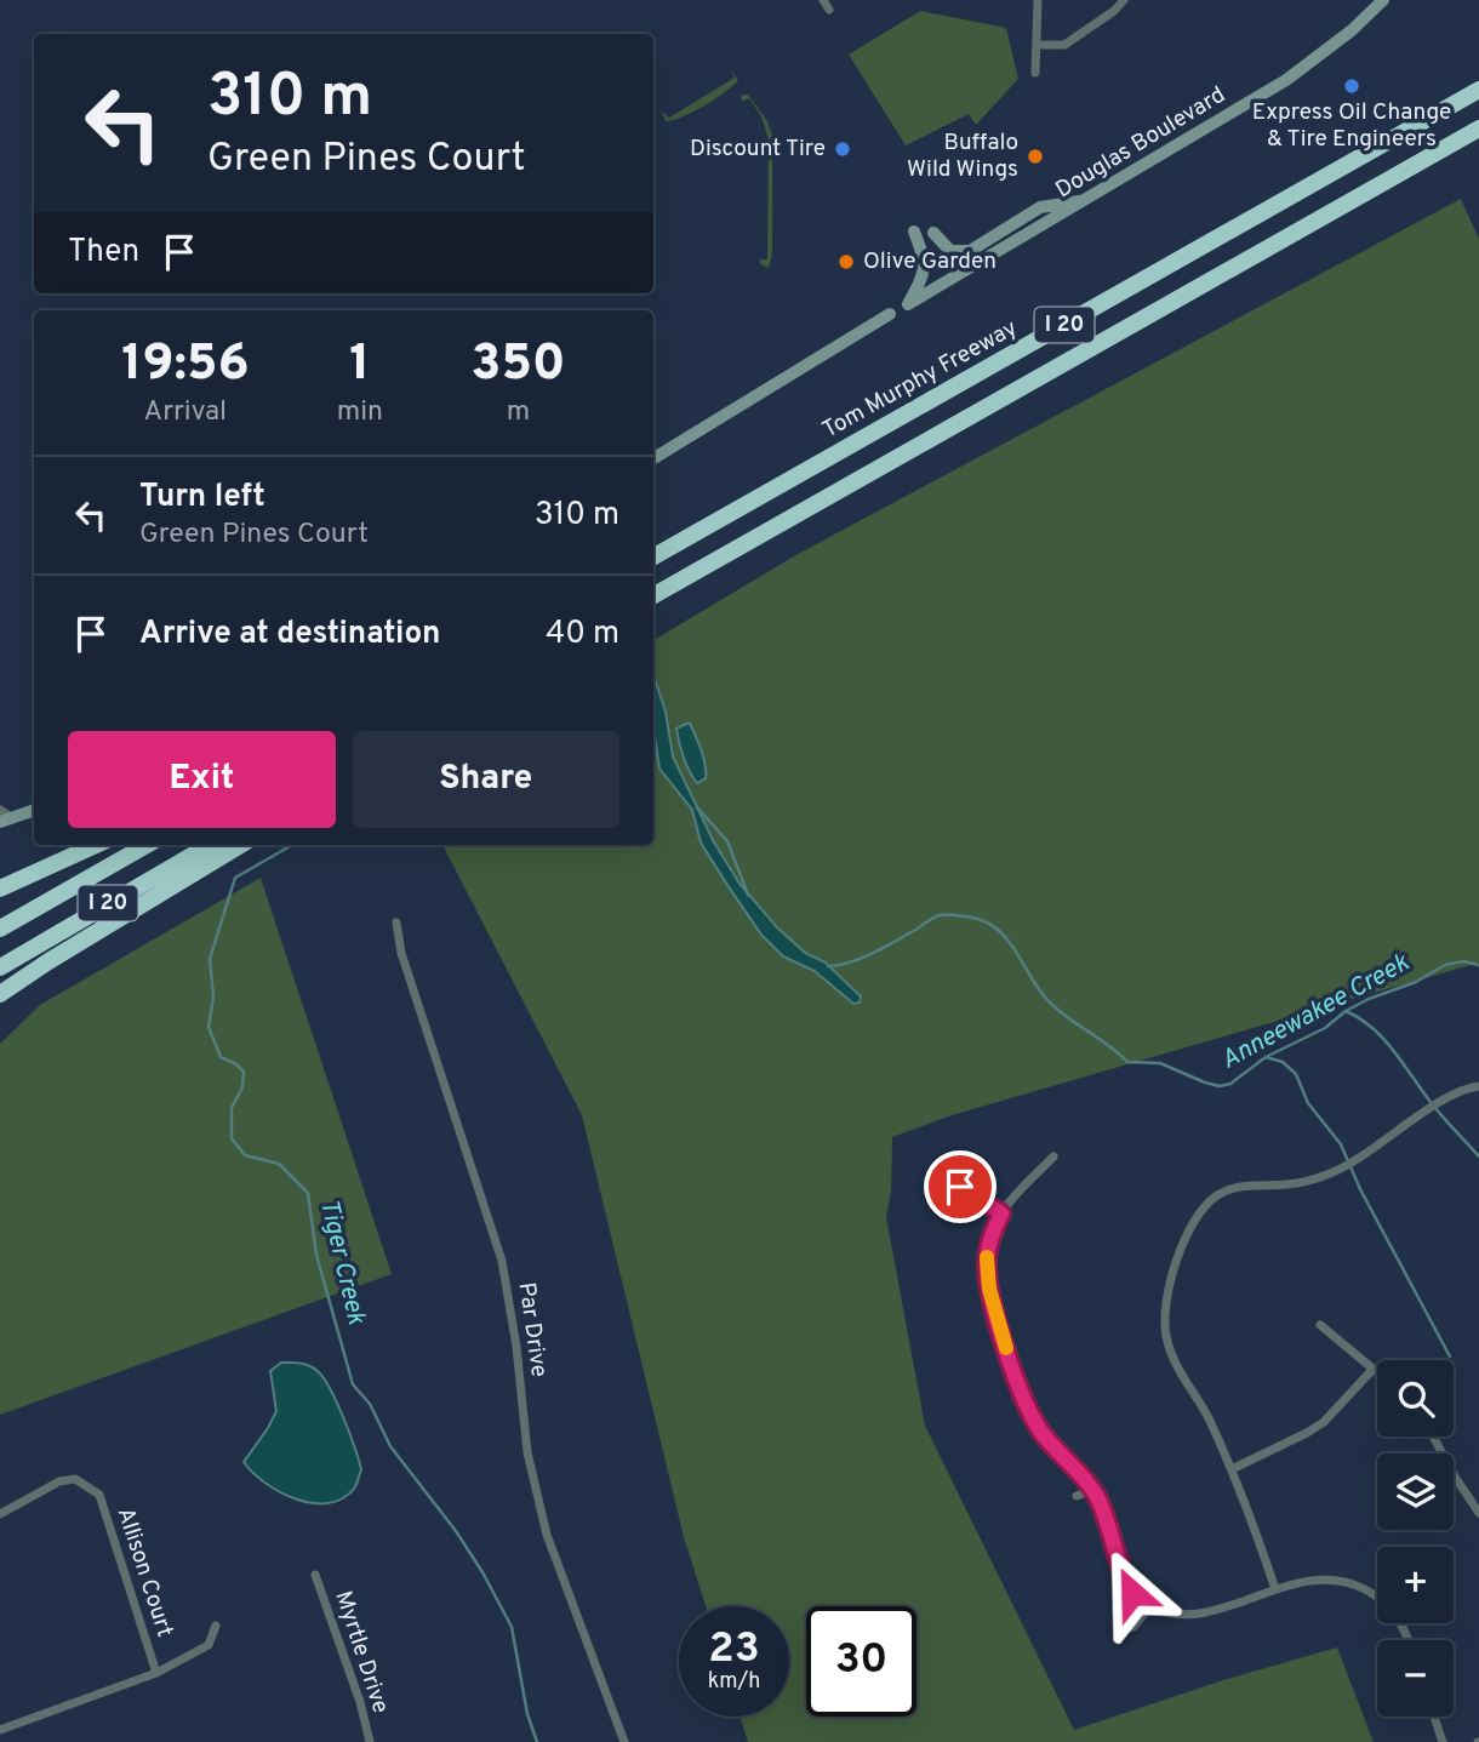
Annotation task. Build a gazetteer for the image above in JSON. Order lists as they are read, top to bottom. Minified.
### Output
{"streets":{"highway":["I 20","Tom Murphy Freeway"],"main road":["Douglas Boulevard"],"street":["Par Drive","Allison Court","Myrtle Drive"]},"water":["Anneewakee Creek","Tiger Creek"],"places":["Express Oil Change & Tire Engineers","Discount Tire","Buffalo Wild Wings","Olive Garden"],"page":{"turn":["310 m","Green Pines Court"],"then":"Then","eta":["19:56","Arrival","1","min","350","m"],"list":[{"name":"Turn left","note":"Green Pines Court","value":"310 m"},{"name":"Arrive at destination","value":"40 m"}],"buttons":["Exit","Share"],"map_buttons":["+","−"],"speed":"23 km/h","limit":"30"}}
